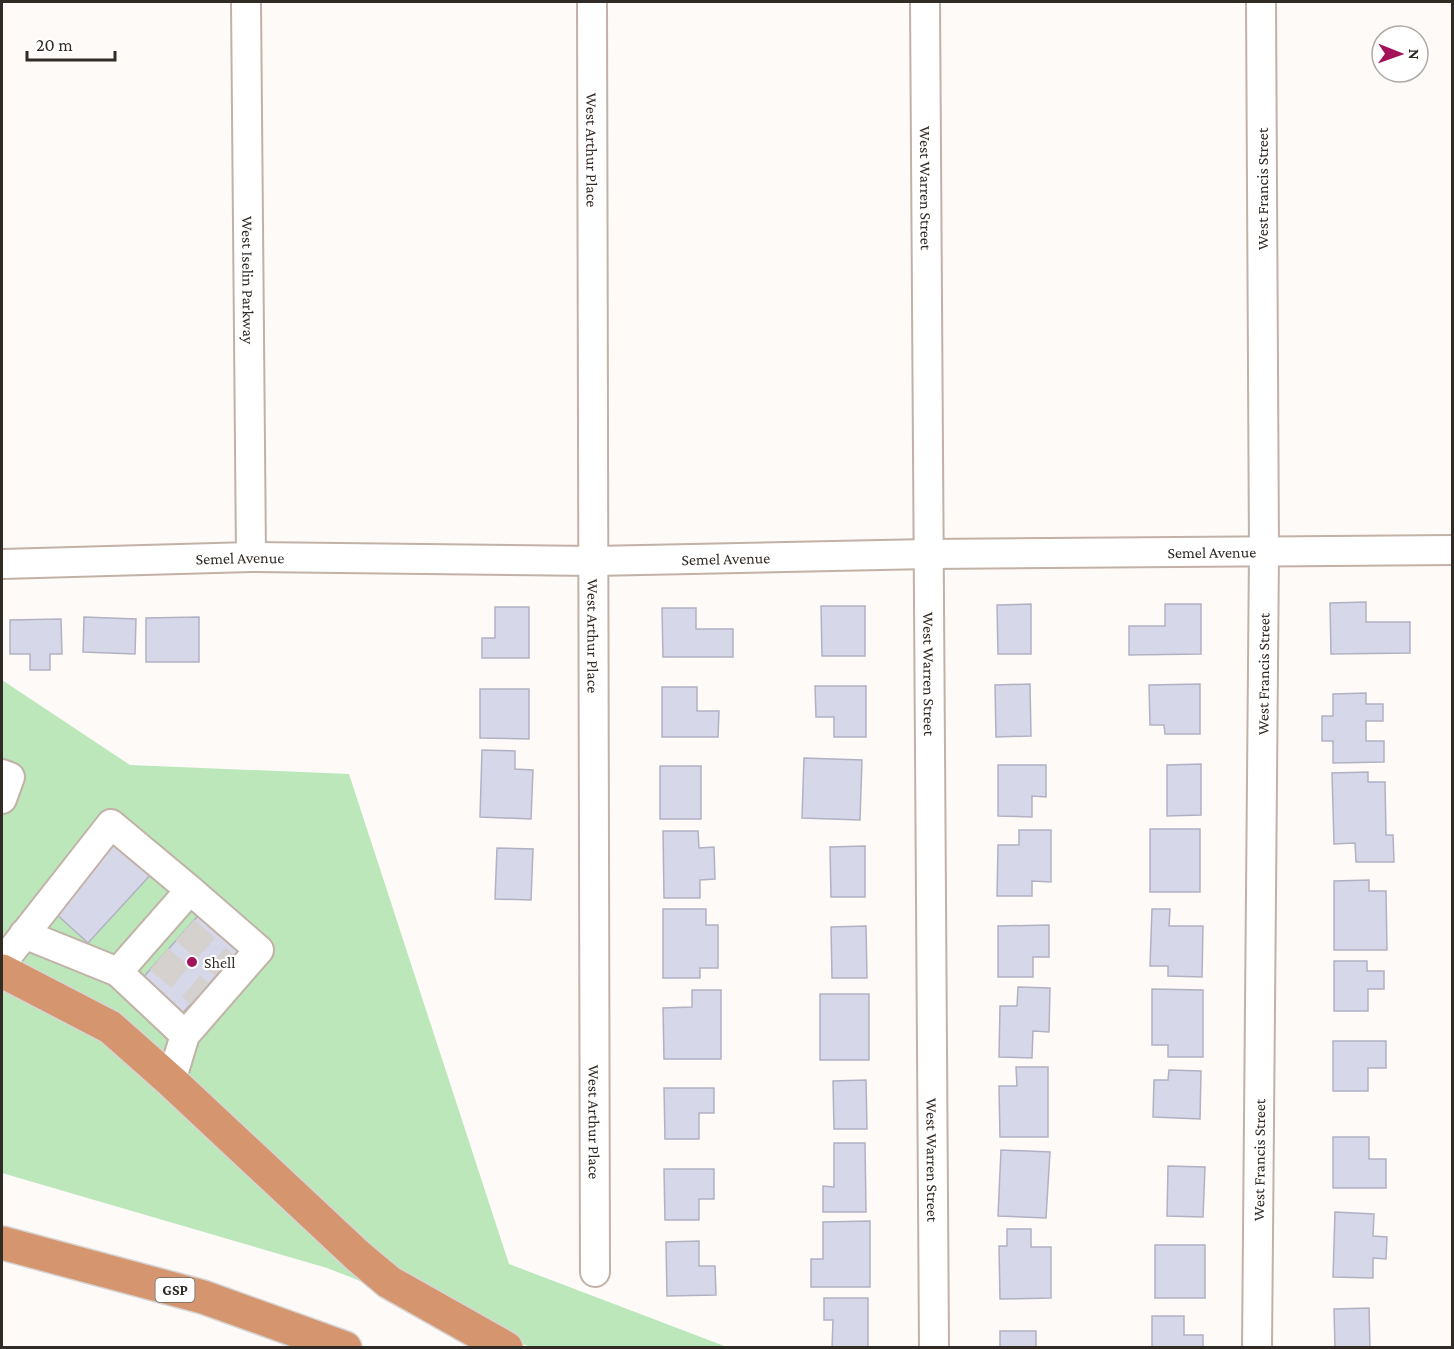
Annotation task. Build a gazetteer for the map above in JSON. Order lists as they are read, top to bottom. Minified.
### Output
{"streets":{"highway":["GSP"],"street":["West Arthur Place","West Warren Street","West Francis Street","West Iselin Parkway","Semel Avenue"]},"crossings":[["West Arthur Place","Semel Avenue"],["West Warren Street","Semel Avenue"],["West Francis Street","Semel Avenue"],["West Iselin Parkway","Semel Avenue"]],"places":["Shell"],"scale_bar":"20 m","north":"right"}
